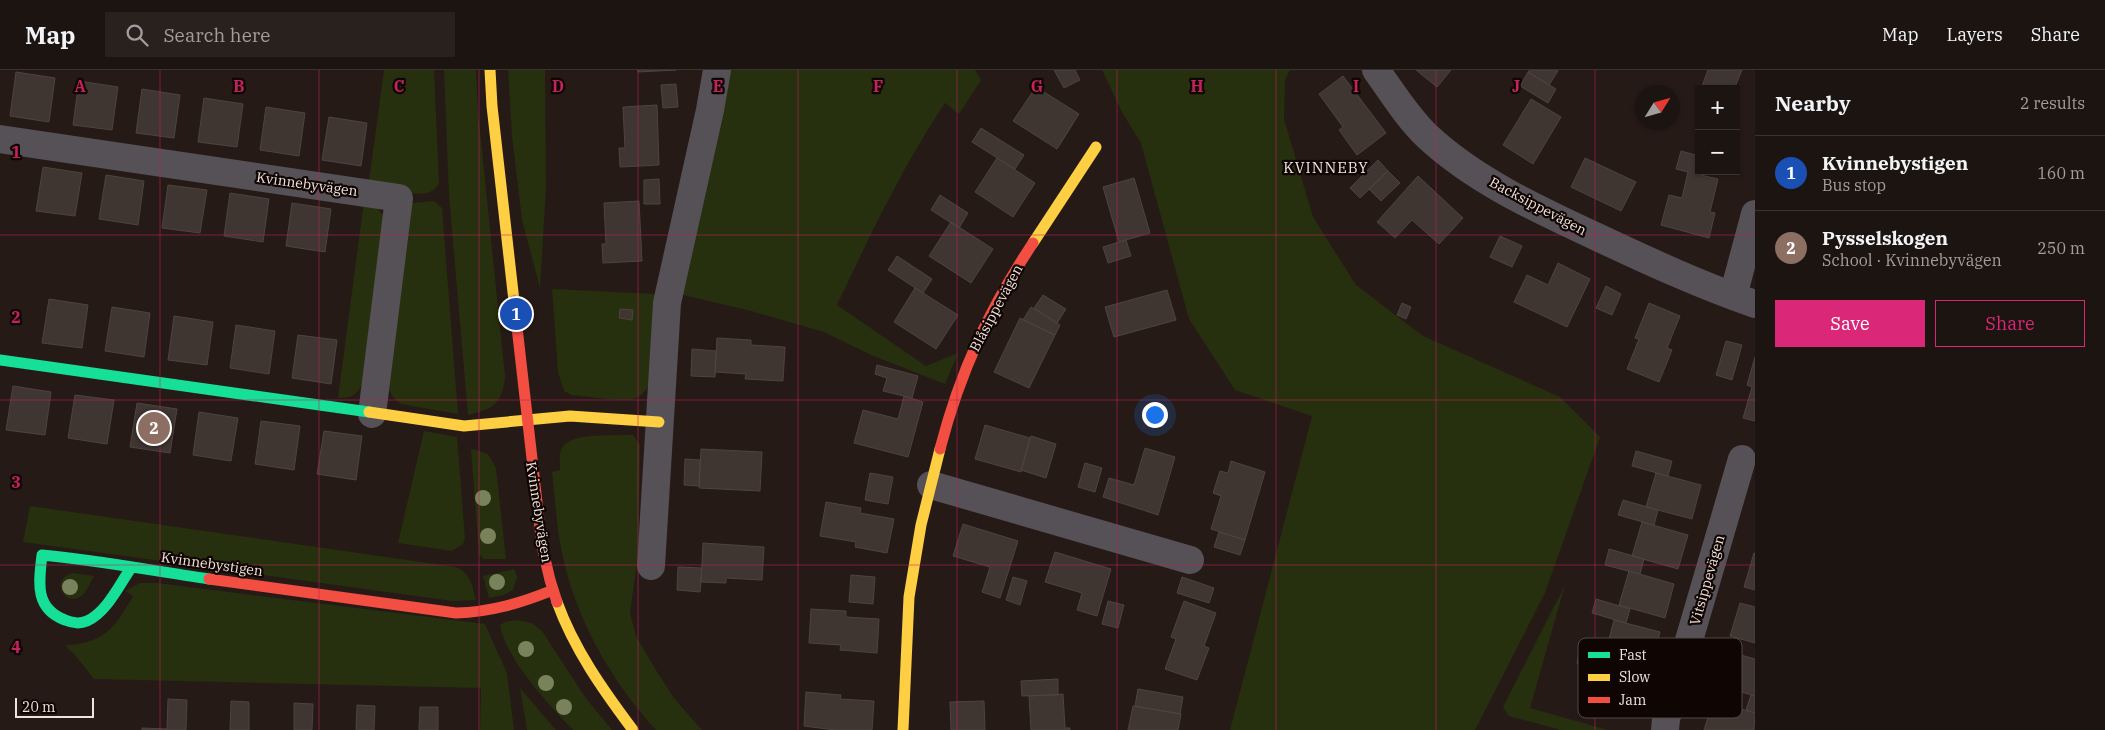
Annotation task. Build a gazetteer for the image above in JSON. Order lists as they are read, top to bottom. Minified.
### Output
{"streets":{"street":["Kvinnebyvägen","Backsippevägen","Blåsippevägen","Kvinnebystigen","Vitsippevägen"]},"crossings":[["Kvinnebyvägen","Kvinnebystigen"]],"districts":["KVINNEBY"],"legend":["Fast","Slow","Jam"],"scale_bar":"20 m","north":"top right","page":{"header":"Map","search":"Search here","nav":["Map","Layers","Share"],"heading":["Nearby","2 results"],"map_buttons":["+","−"],"list":[{"mark":"1","name":"Kvinnebystigen","note":"Bus stop","value":"160 m"},{"mark":"2","name":"Pysselskogen","note":"School · Kvinnebyvägen","value":"250 m"}],"buttons":["Save","Share"],"pins":["1","2"],"scale":"20 m"},"grid":{"columns":["A","B","C","D","E","F","G","H","I","J"],"rows":["1","2","3","4"]}}
